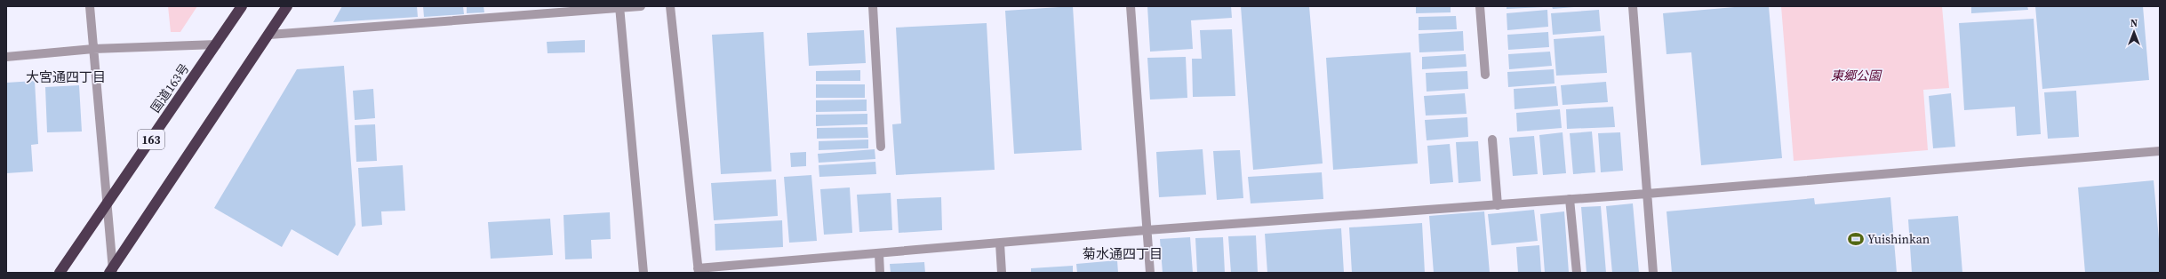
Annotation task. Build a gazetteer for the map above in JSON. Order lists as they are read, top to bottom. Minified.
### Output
{"streets":{"highway":["国道163号","163"]},"districts":["大宮通四丁目","菊水通四丁目"],"parks":["東郷公園"],"places":{"sports":["Yuishinkan"]},"north":"top"}
